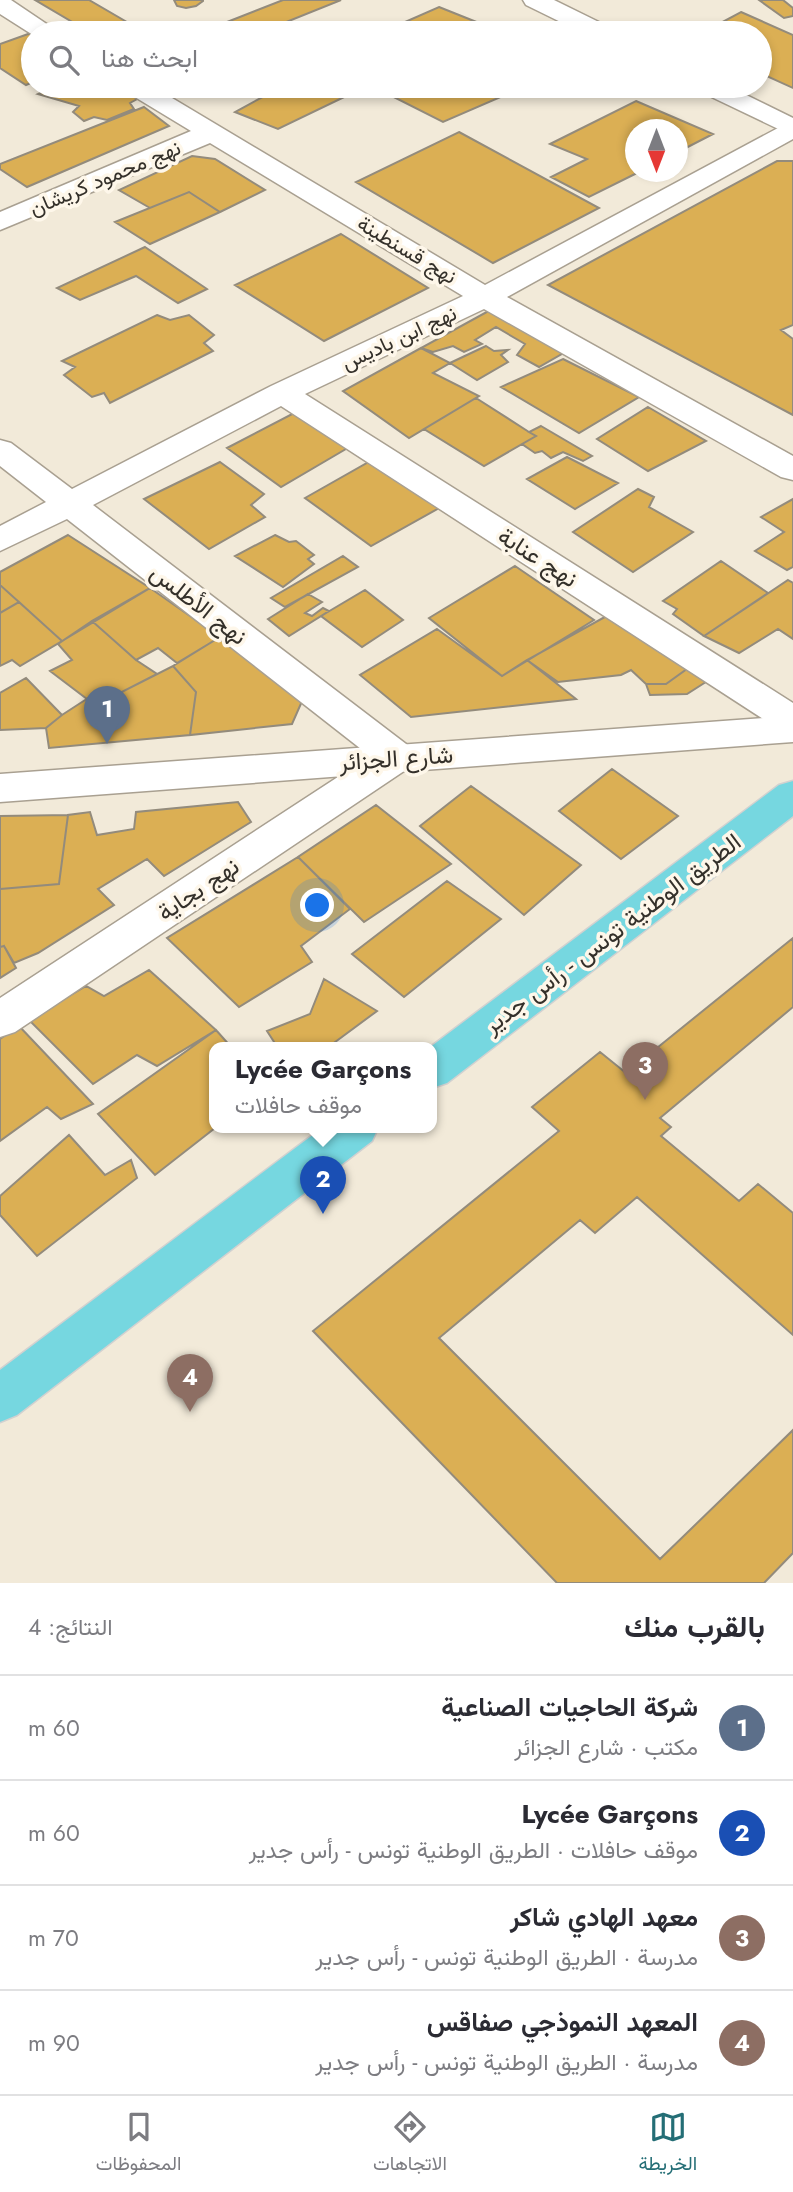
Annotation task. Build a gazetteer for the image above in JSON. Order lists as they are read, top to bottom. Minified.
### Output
{"streets":{"main road":["الطريق الوطنية تونس - رأس جدير"],"street":["نهج محمود كريشان","نهج قسنطينة","نهج ابن باديس","نهج عنابة","نهج الأطلس","شارع الجزائر","نهج بجاية"]},"crossings":[["نهج محمود كريشان","نهج قسنطينة"],["نهج قسنطينة","نهج ابن باديس"],["نهج ابن باديس","نهج عنابة"],["نهج ابن باديس","نهج الأطلس"],["نهج الأطلس","شارع الجزائر"],["نهج الأطلس","نهج بجاية"],["شارع الجزائر","نهج بجاية"]],"north":"bottom","page":{"search":"ابحث هنا","pins":["1","3","2","4"],"popup":["Lycée Garçons","موقف حافلات"],"heading":["بالقرب منك","النتائج: 4"],"list":[{"mark":"1","name":"شركة الحاجيات الصناعية","note":"مكتب · شارع الجزائر","value":"60 m"},{"mark":"2","name":"Lycée Garçons","note":"موقف حافلات · الطريق الوطنية تونس - رأس جدير","value":"60 m"},{"mark":"3","name":"معهد الهادي شاكر","note":"مدرسة · الطريق الوطنية تونس - رأس جدير","value":"70 m"},{"mark":"4","name":"المعهد النموذجي صفاقس","note":"مدرسة · الطريق الوطنية تونس - رأس جدير","value":"90 m"}],"nav":["الخريطة","الاتجاهات","المحفوظات"]}}
